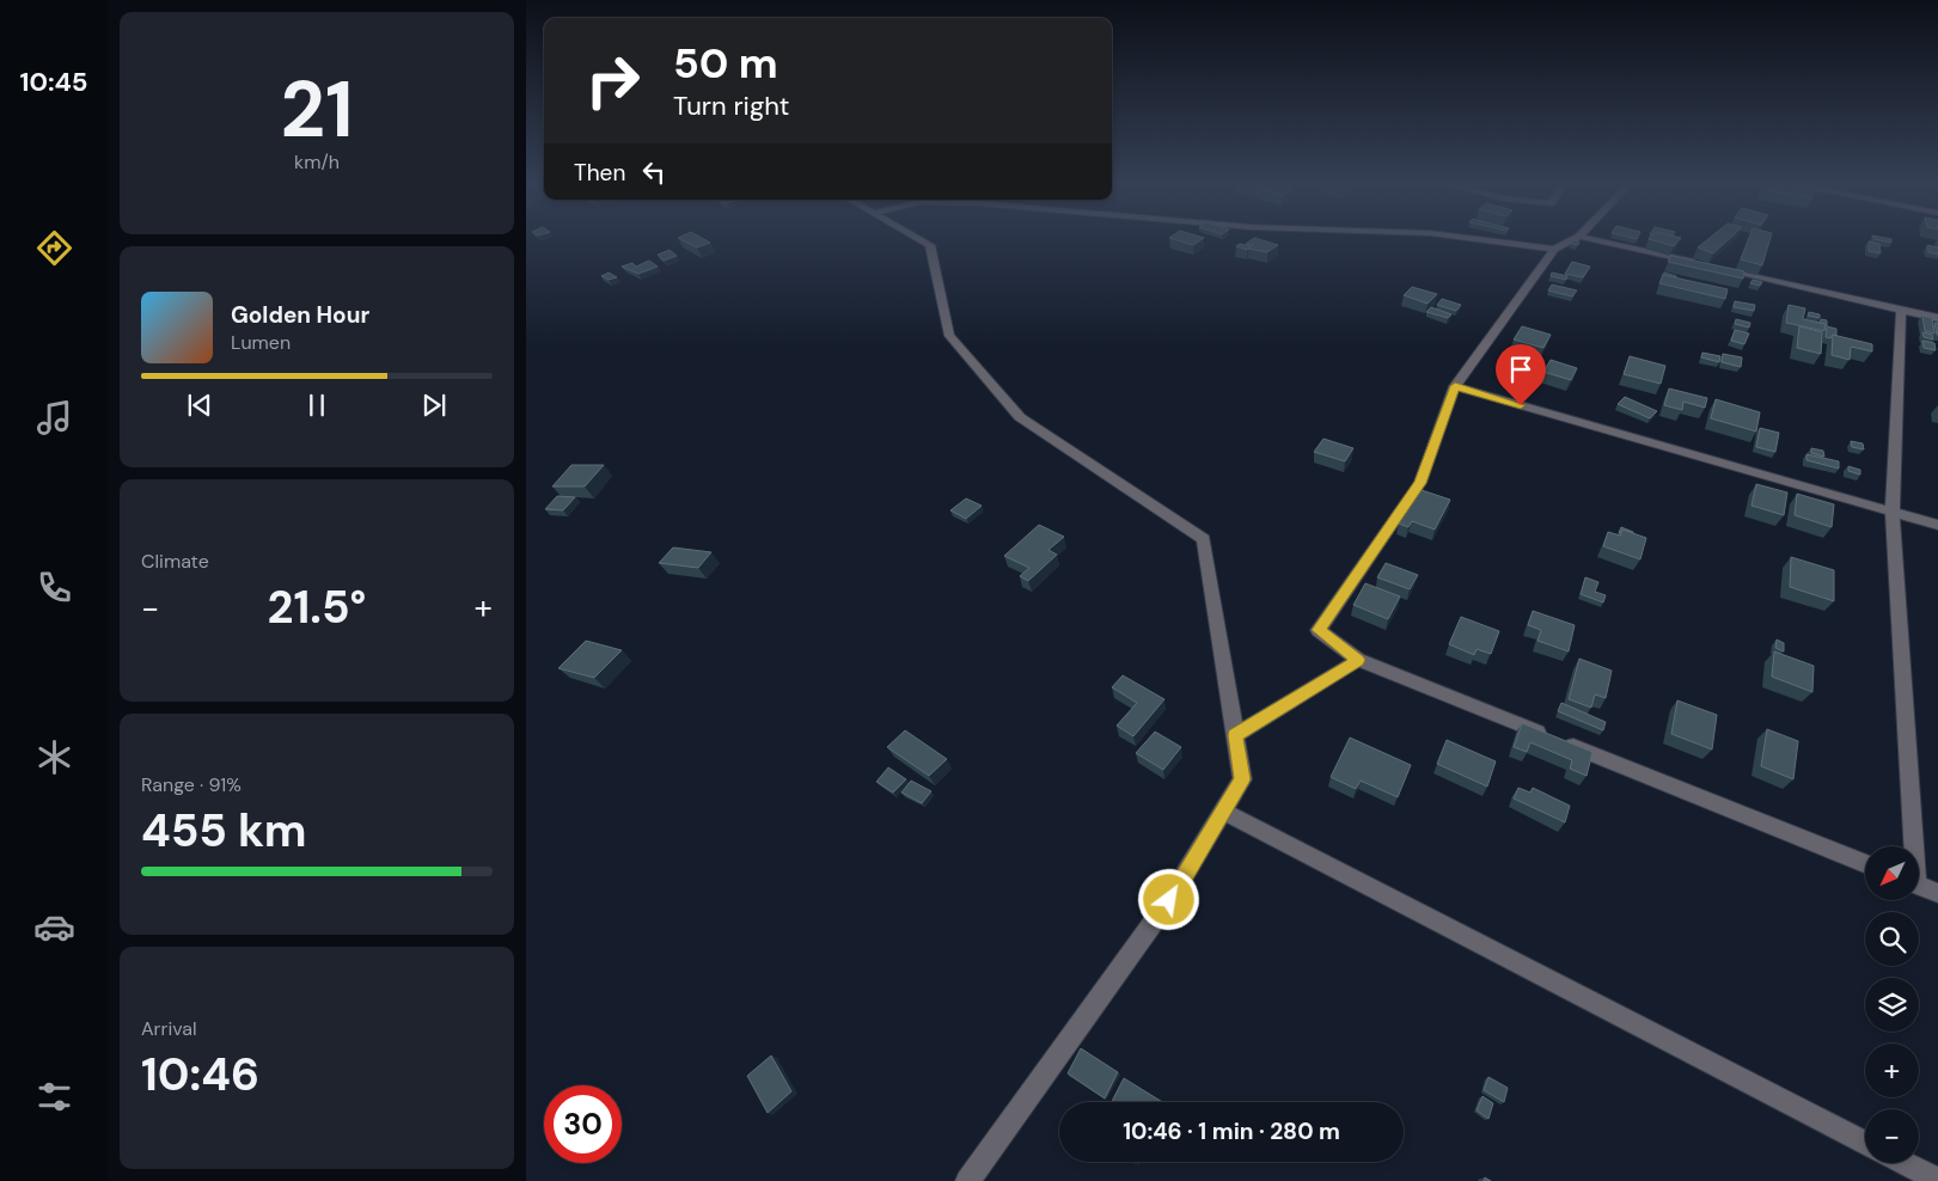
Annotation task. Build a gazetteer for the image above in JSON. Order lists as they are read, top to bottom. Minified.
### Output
{"north":"bottom left","page":{"tabs":"10:45","tile":[["21","km/h"],"Climate",["Range · 91%","455 km"],["Arrival","10:46"]],"turn":["50 m","Turn right"],"then":"Then","song":["Golden Hour","Lumen"],"heat":["−","21.5°","+"],"map_buttons":["+","−"],"limit":"30","trip":"10:46 · 1 min · 280 m"}}
